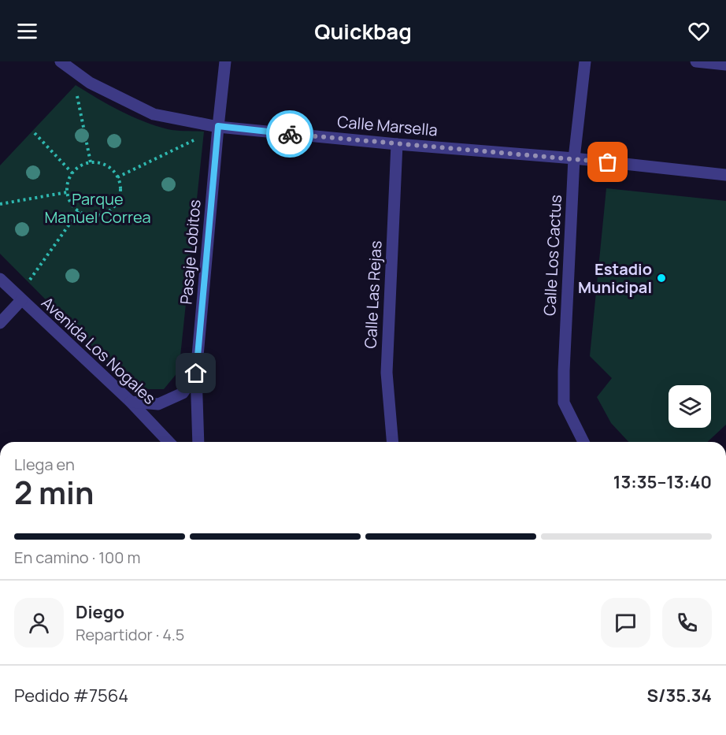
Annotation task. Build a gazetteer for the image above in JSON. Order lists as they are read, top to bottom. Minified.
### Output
{"streets":{"street":["Calle Marsella","Pasaje Lobitos","Calle Los Cactus","Calle Las Rejas","Avenida Los Nogales"]},"crossings":[["Calle Marsella","Pasaje Lobitos"],["Calle Marsella","Calle Los Cactus"],["Calle Marsella","Calle Las Rejas"]],"parks":["Parque Manuel Correa"],"places":["Estadio Municipal"],"page":{"header":"Quickbag","heading":["2 min","Llega en","13:35–13:40"],"panel":["Diego","Repartidor · 4.5","Pedido #7564","S/35.34"],"bar":"En camino · 100 m"}}
